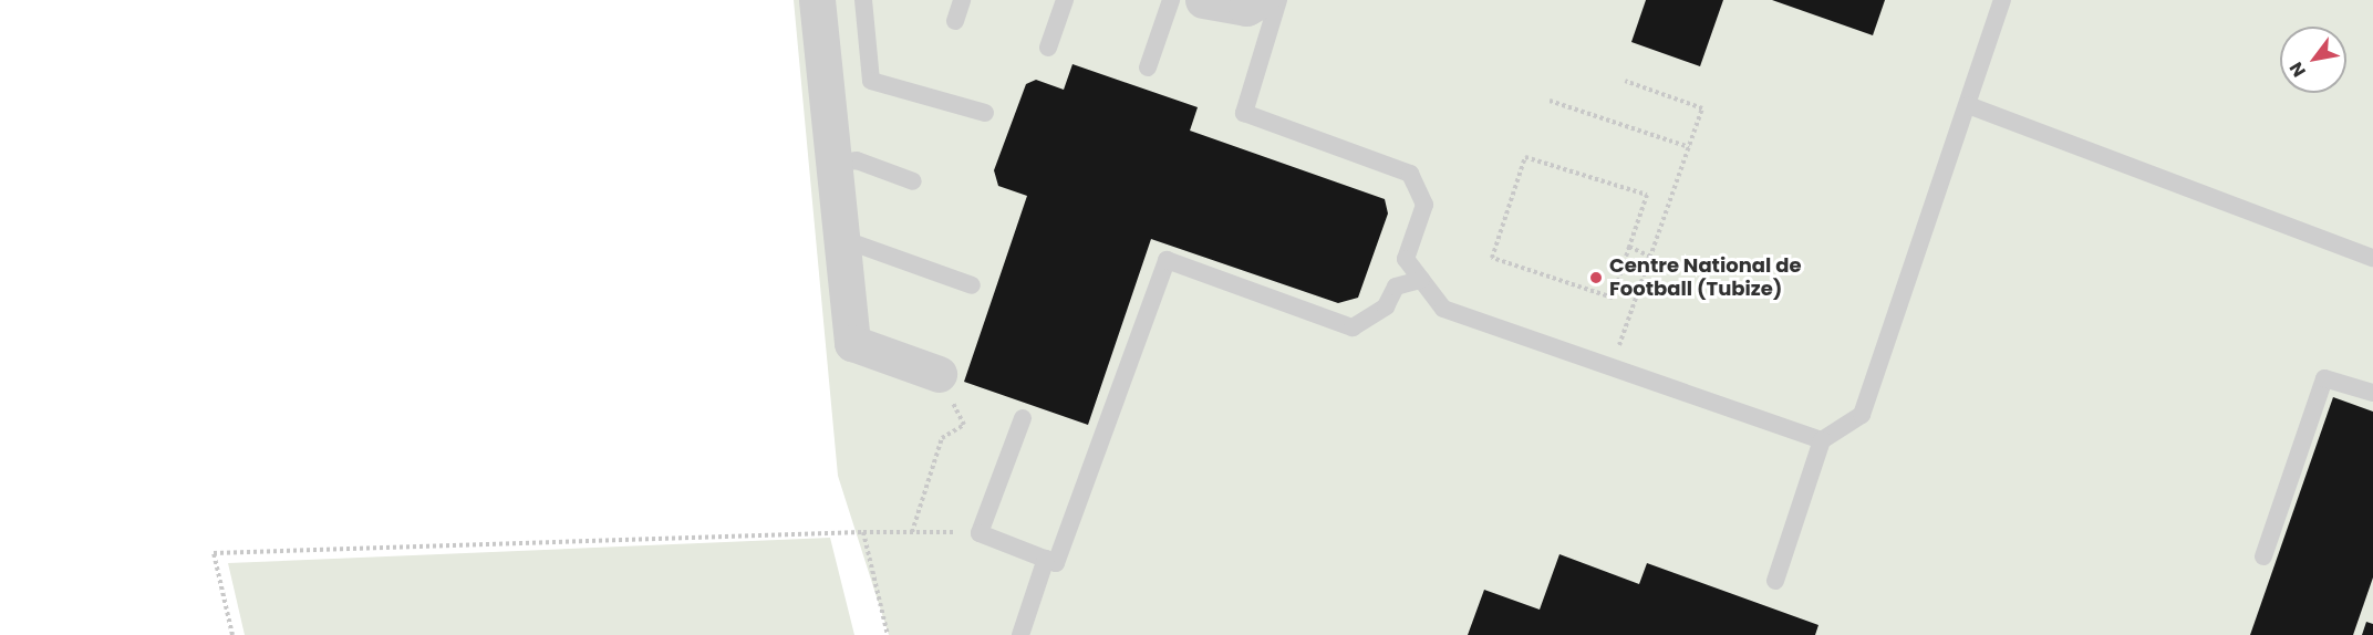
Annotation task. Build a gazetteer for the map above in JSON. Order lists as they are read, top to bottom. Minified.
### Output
{"places":["Centre National de Football (Tubize)"],"north":"bottom left"}
